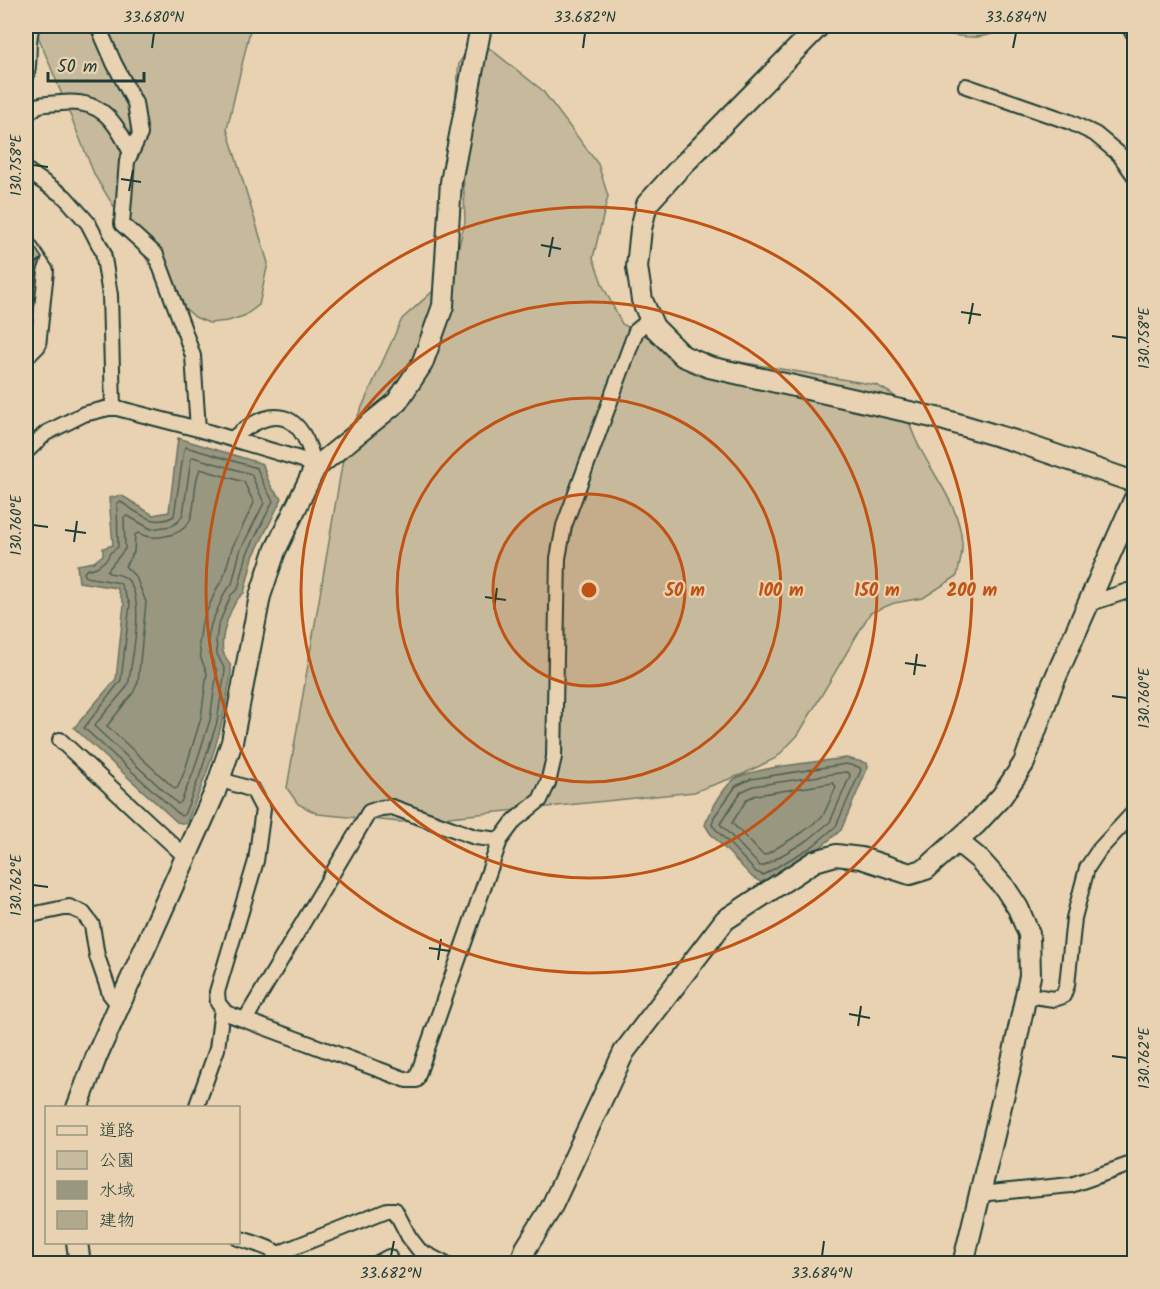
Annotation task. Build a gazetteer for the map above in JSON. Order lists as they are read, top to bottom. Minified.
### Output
{"legend":["道路","公園","水域","建物"],"scale_bar":"50 m","coordinates":["33.680°N","33.682°N","33.684°N","130.758°E","130.760°E","130.762°E"],"rings":["50 m","100 m","150 m","200 m"]}
